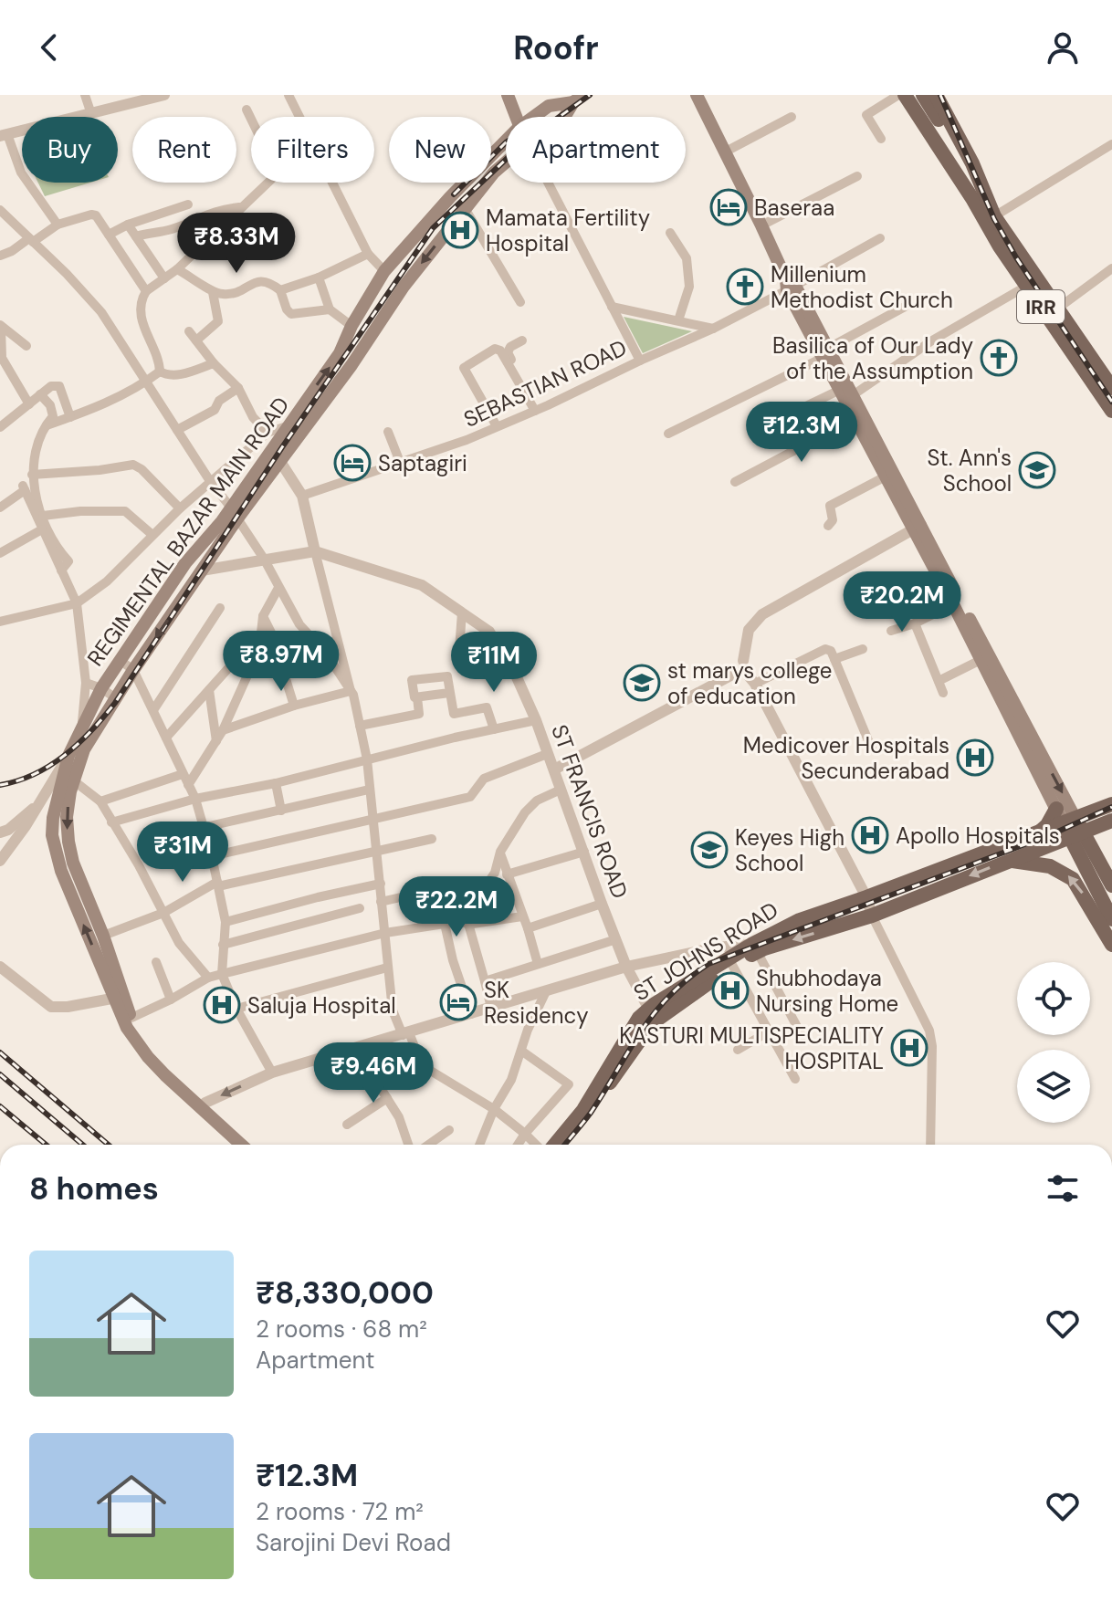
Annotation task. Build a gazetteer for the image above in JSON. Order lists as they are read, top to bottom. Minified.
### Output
{"streets":{"main road":["IRR","REGIMENTAL BAZAR MAIN ROAD","ST JOHNS ROAD"],"street":["SEBASTIAN ROAD","ST FRANCIS ROAD"]},"crossings":[["REGIMENTAL BAZAR MAIN ROAD","ST FRANCIS ROAD"],["ST FRANCIS ROAD","ST JOHNS ROAD"]],"places":{"hotel":["Baseraa","Saptagiri","SK Residency"],"hospital":["Mamata Fertility Hospital","Medicover Hospitals Secunderabad","Apollo Hospitals","Shubhodaya Nursing Home","Saluja Hospital","KASTURI MULTISPECIALITY HOSPITAL"],"church":["Millenium Methodist Church","Basilica of Our Lady of the Assumption"],"school or university":["St. Ann's School","st marys college of education","Keyes High School"]},"page":{"header":"Roofr","chip":["Buy","Rent","Filters","New","Apartment"],"price":["₹8.33M","₹12.3M","₹20.2M","₹8.97M","₹11M","₹31M","₹22.2M","₹9.46M"],"heading":"8 homes","list":[{"name":"₹8,330,000","note":"2 rooms · 68 m² · Apartment"},{"name":"₹12.3M","note":"2 rooms · 72 m² · Sarojini Devi Road"}]}}
